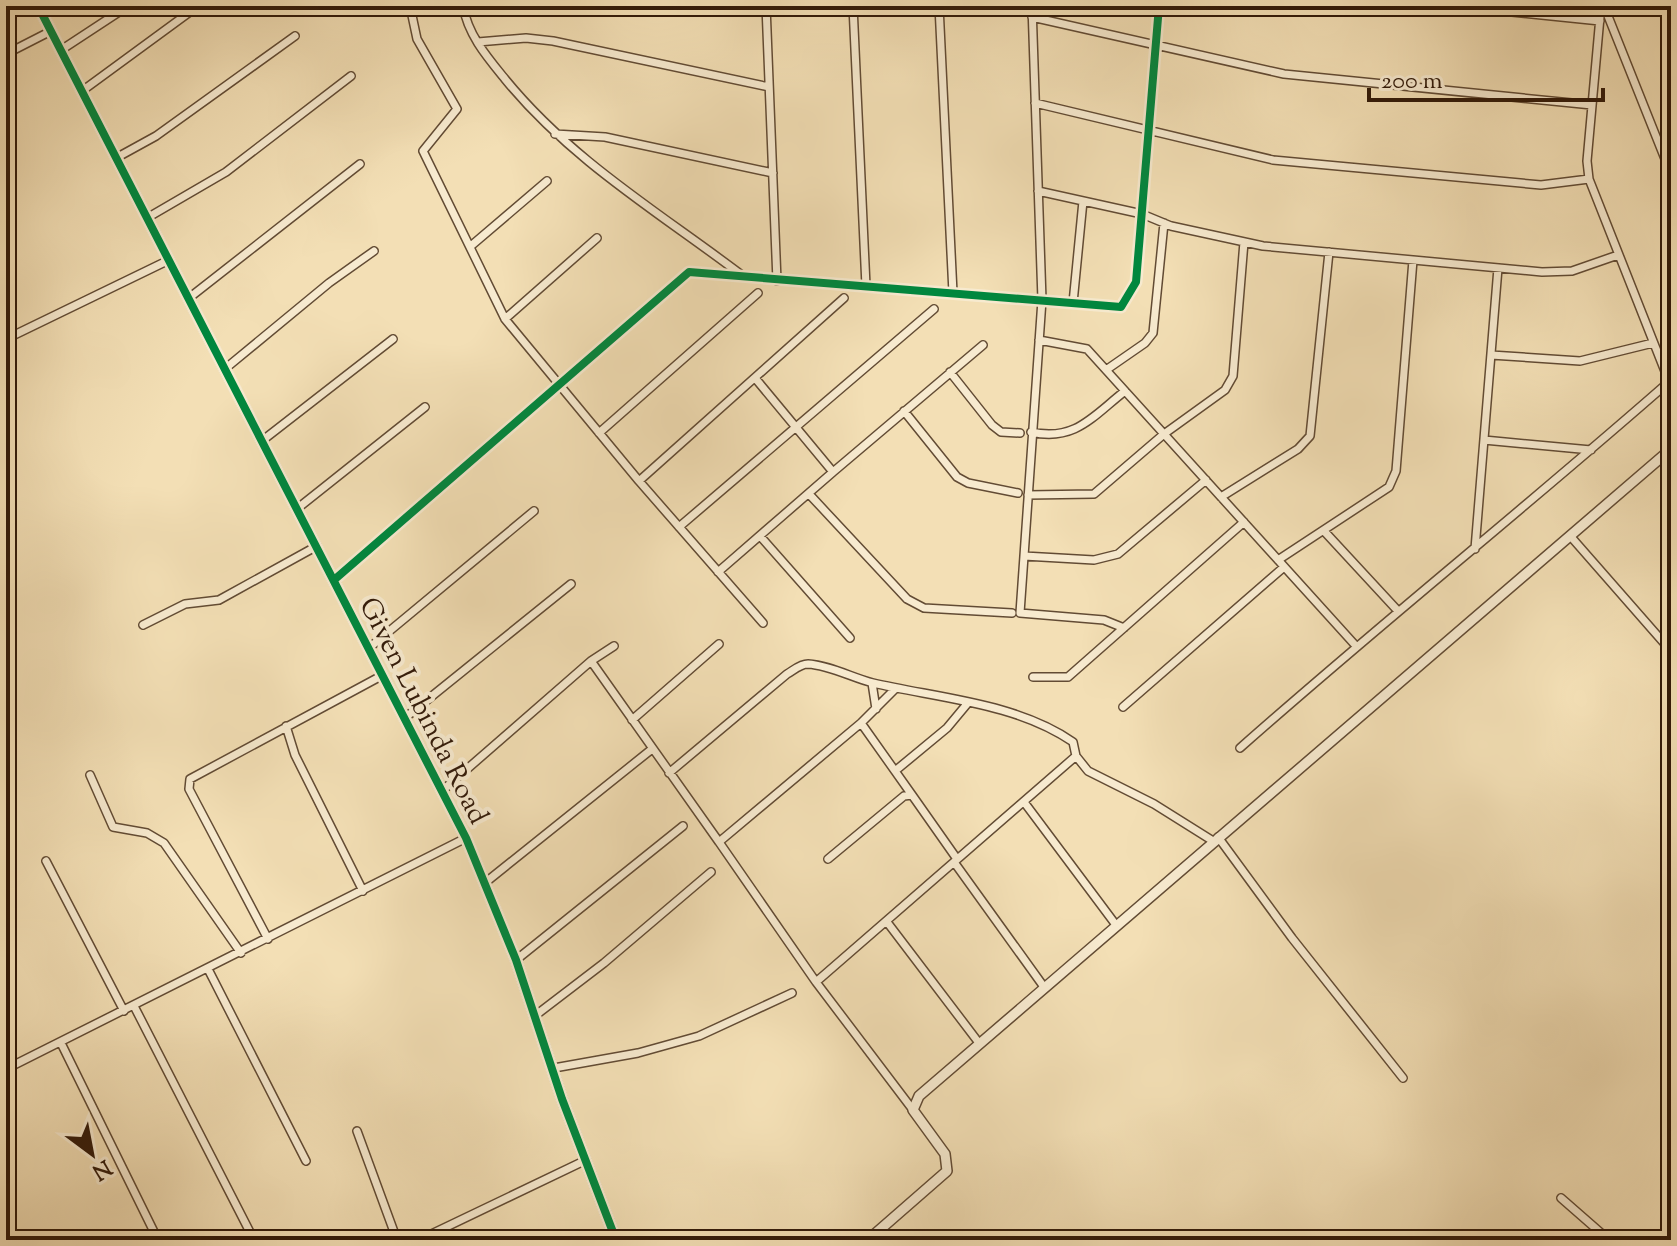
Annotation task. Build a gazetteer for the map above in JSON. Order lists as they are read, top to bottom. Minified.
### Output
{"streets":{"street":["Given Lubinda Road"]},"scale_bar":"200 m","north":"bottom right"}
